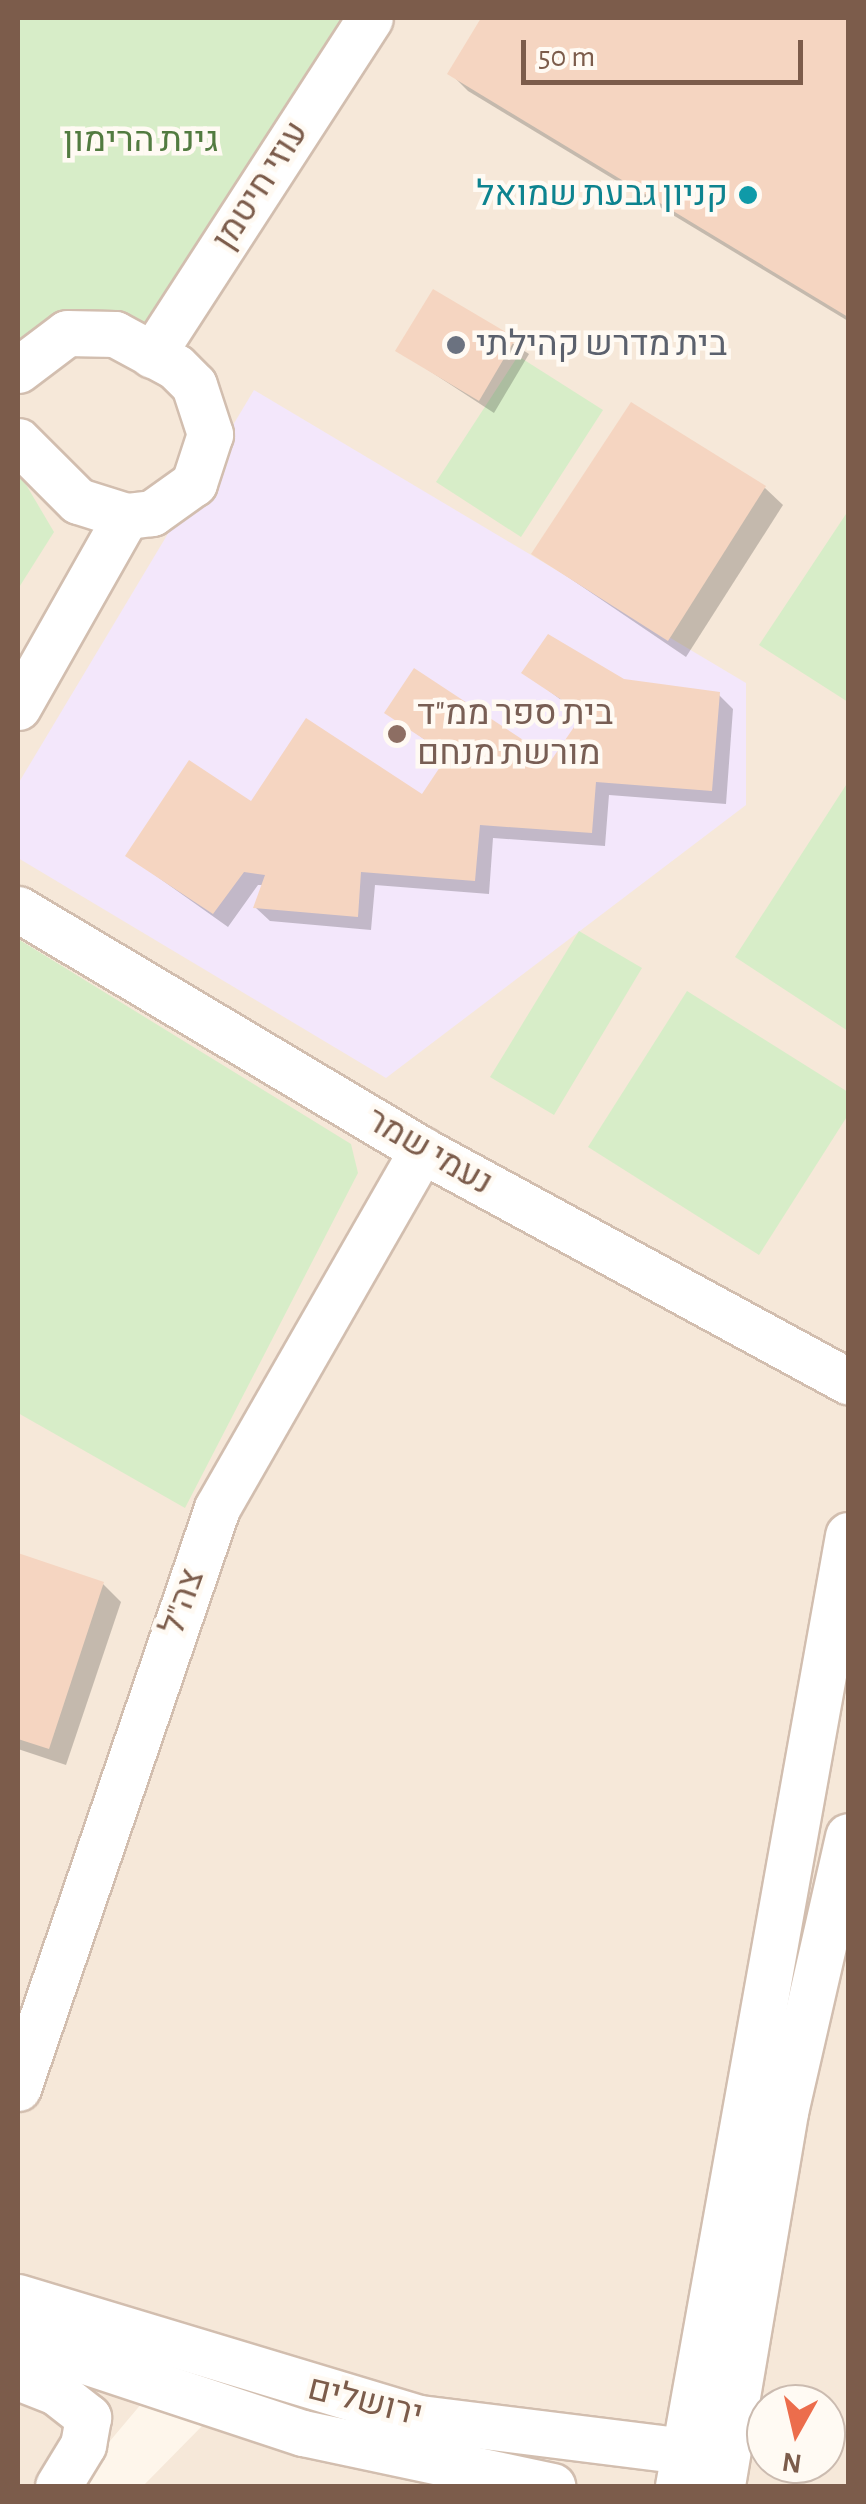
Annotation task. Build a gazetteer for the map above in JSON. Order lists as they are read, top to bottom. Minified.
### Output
{"streets":{"street":["עוזי חיטמן","נעמי שמר","צה\"ל","ירושלים"]},"crossings":[["נעמי שמר","צה\"ל"]],"parks":["גינת הרימון"],"places":["קניון גבעת שמואל","בית מדרש קהילתי","בית ספר ממ\"ד מורשת מנחם"],"scale_bar":"50 m","north":"bottom"}
